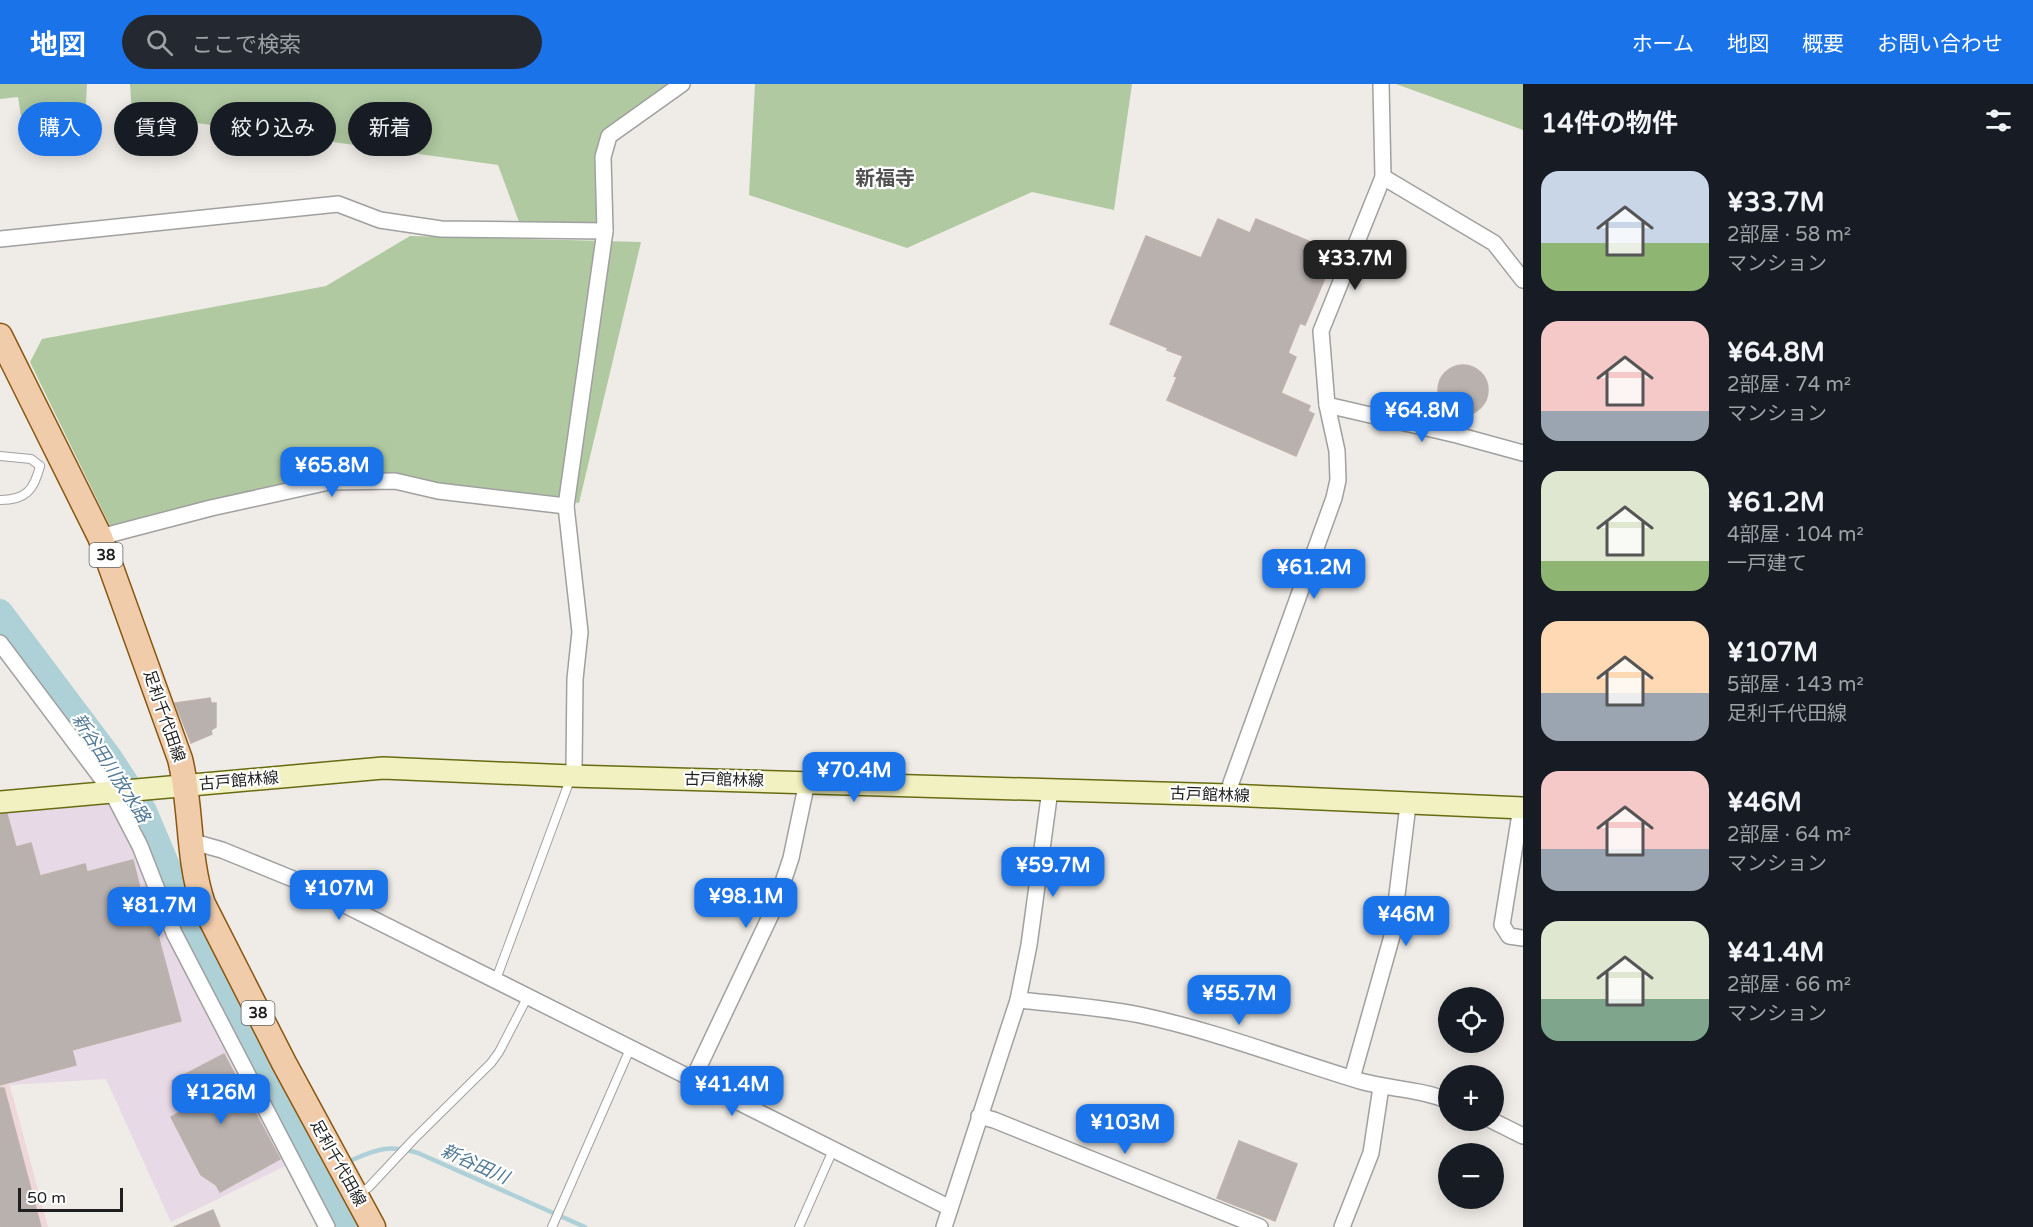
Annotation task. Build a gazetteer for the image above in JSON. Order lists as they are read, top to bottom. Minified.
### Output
{"streets":{"main road":["38","足利千代田線","古戸館林線"]},"crossings":[["足利千代田線","古戸館林線"]],"districts":["新福寺"],"water":["新谷田川放水路","新谷田川"],"scale_bar":"50 m","page":{"header":"地図","search":"ここで検索","nav":["ホーム","地図","概要","お問い合わせ"],"heading":"14件の物件","chip":["購入","賃貸","絞り込み","新着"],"list":[{"name":"¥33.7M","note":"2部屋 · 58 m² · マンション"},{"name":"¥64.8M","note":"2部屋 · 74 m² · マンション"},{"name":"¥61.2M","note":"4部屋 · 104 m² · 一戸建て"},{"name":"¥107M","note":"5部屋 · 143 m² · 足利千代田線"},{"name":"¥46M","note":"2部屋 · 64 m² · マンション"},{"name":"¥41.4M","note":"2部屋 · 66 m² · マンション"}],"price":["¥33.7M","¥64.8M","¥65.8M","¥61.2M","¥70.4M","¥59.7M","¥107M","¥98.1M","¥81.7M","¥46M","¥55.7M","¥41.4M","¥126M","¥103M"],"map_buttons":["+","−"],"scale":"50 m"}}
